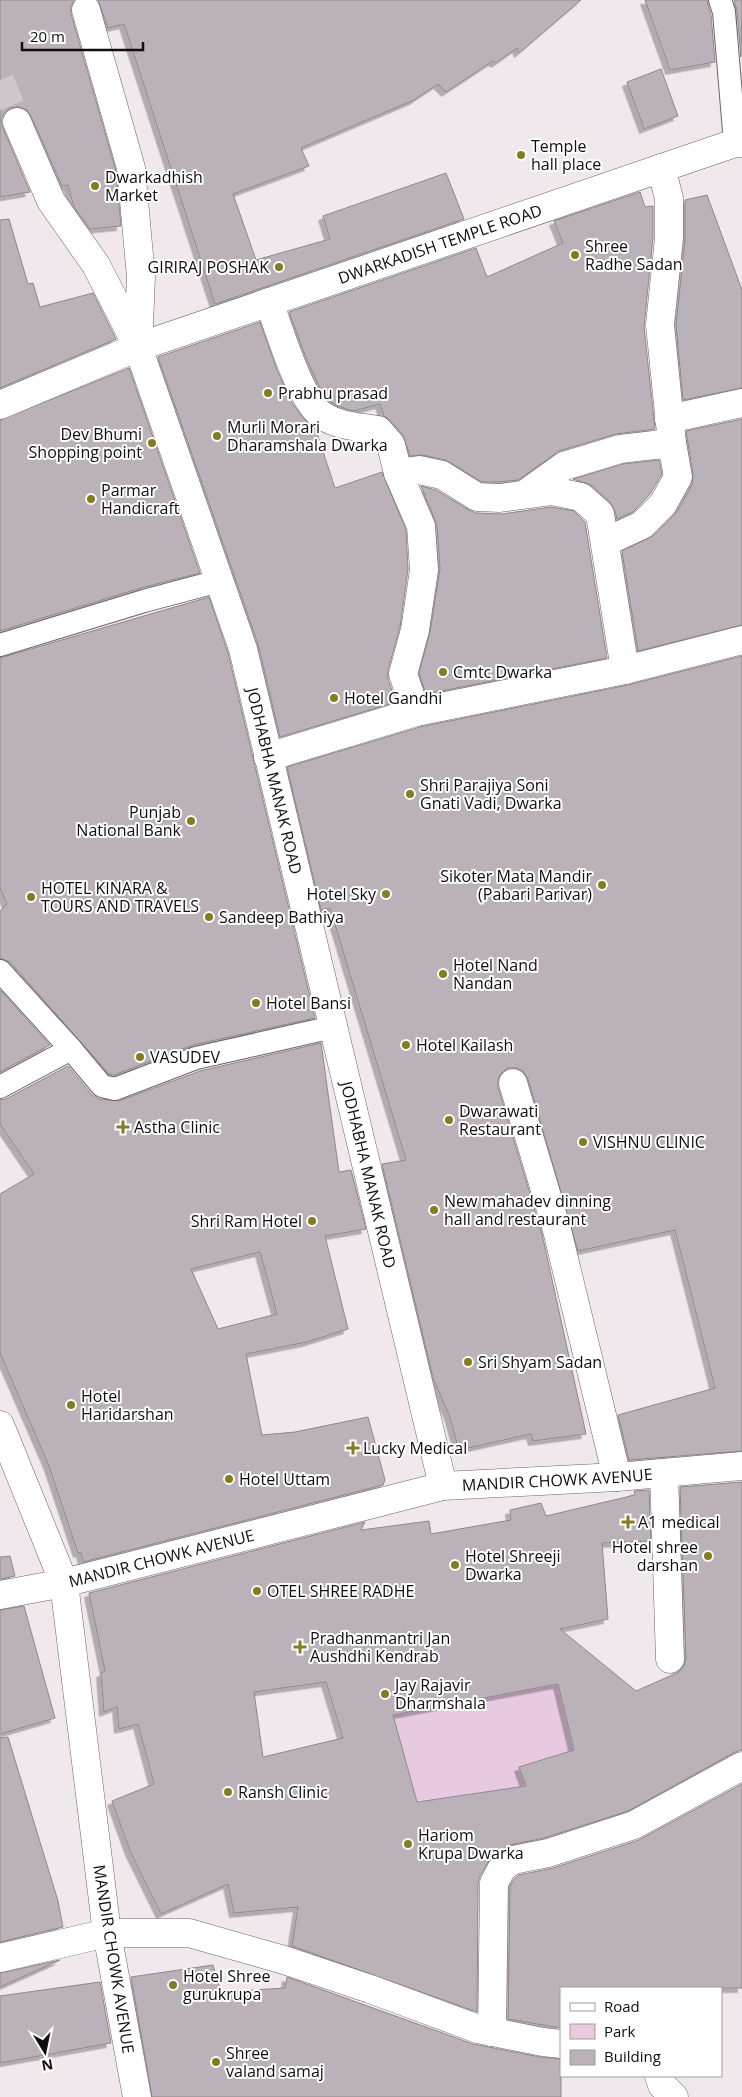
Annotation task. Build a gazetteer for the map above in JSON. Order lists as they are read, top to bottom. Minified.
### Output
{"streets":{"street":["DWARKADISH TEMPLE ROAD","JODHABHA MANAK ROAD","MANDIR CHOWK AVENUE"]},"crossings":[["DWARKADISH TEMPLE ROAD","JODHABHA MANAK ROAD"],["JODHABHA MANAK ROAD","MANDIR CHOWK AVENUE"]],"places":{"other":["Temple hall place","Dwarkadhish Market","Shree Radhe Sadan","GIRIRAJ POSHAK","Prabhu prasad","Murli Morari Dharamshala Dwarka","Dev Bhumi Shopping point","Parmar Handicraft","Cmtc Dwarka","Hotel Gandhi","Shri Parajiya Soni Gnati Vadi, Dwarka","Punjab National Bank","Sikoter Mata Mandir (Pabari Parivar)","Hotel Sky","HOTEL KINARA & TOURS AND TRAVELS","Sandeep Bathiya","Hotel Nand Nandan","Hotel Bansi","Hotel Kailash","VASUDEV","Dwarawati Restaurant","VISHNU CLINIC","New mahadev dinning hall and restaurant","Shri Ram Hotel","Sri Shyam Sadan","Hotel Haridarshan","Hotel Uttam","Hotel shree darshan","Hotel Shreeji Dwarka","OTEL SHREE RADHE","Jay Rajavir Dharmshala","Ransh Clinic","Hariom Krupa Dwarka","Hotel Shree gurukrupa","Shree valand samaj"],"health":["Astha Clinic","Lucky Medical","A1 medical","Pradhanmantri Jan Aushdhi Kendrab"]},"legend":["Road","Park","Building"],"scale_bar":"20 m","north":"bottom"}
